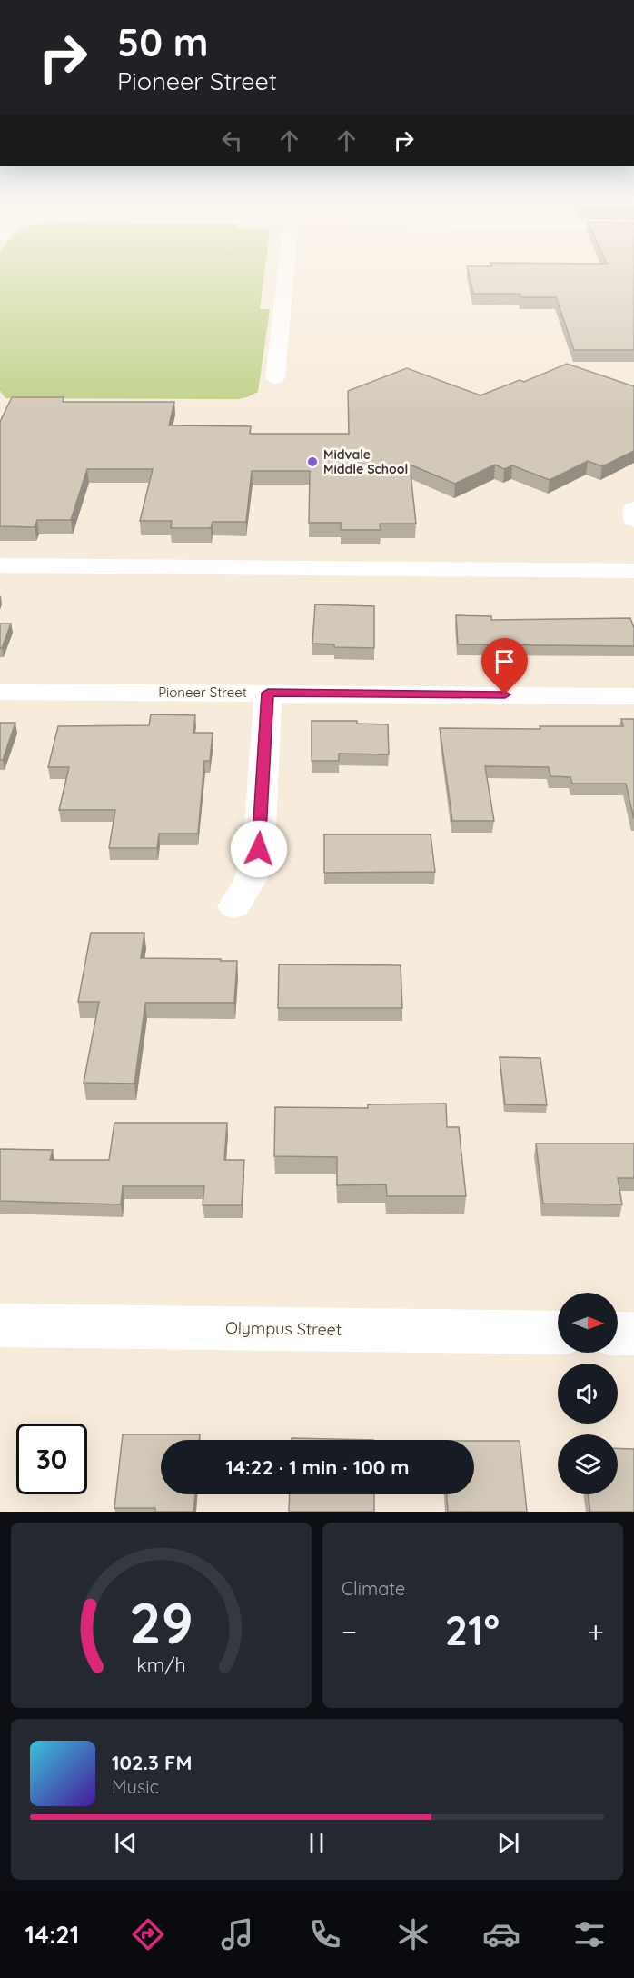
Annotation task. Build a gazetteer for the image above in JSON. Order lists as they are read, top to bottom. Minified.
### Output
{"streets":{"street":["Pioneer Street","Olympus Street"]},"places":["Midvale Middle School"],"north":"right","page":{"turn":["50 m","Pioneer Street"],"limit":"30","trip":"14:22 · 1 min · 100 m","tile":"Climate","heat":["−","21°","+"],"song":["102.3 FM","Music"],"tabs":"14:21","gauge":["29","km/h"]}}
